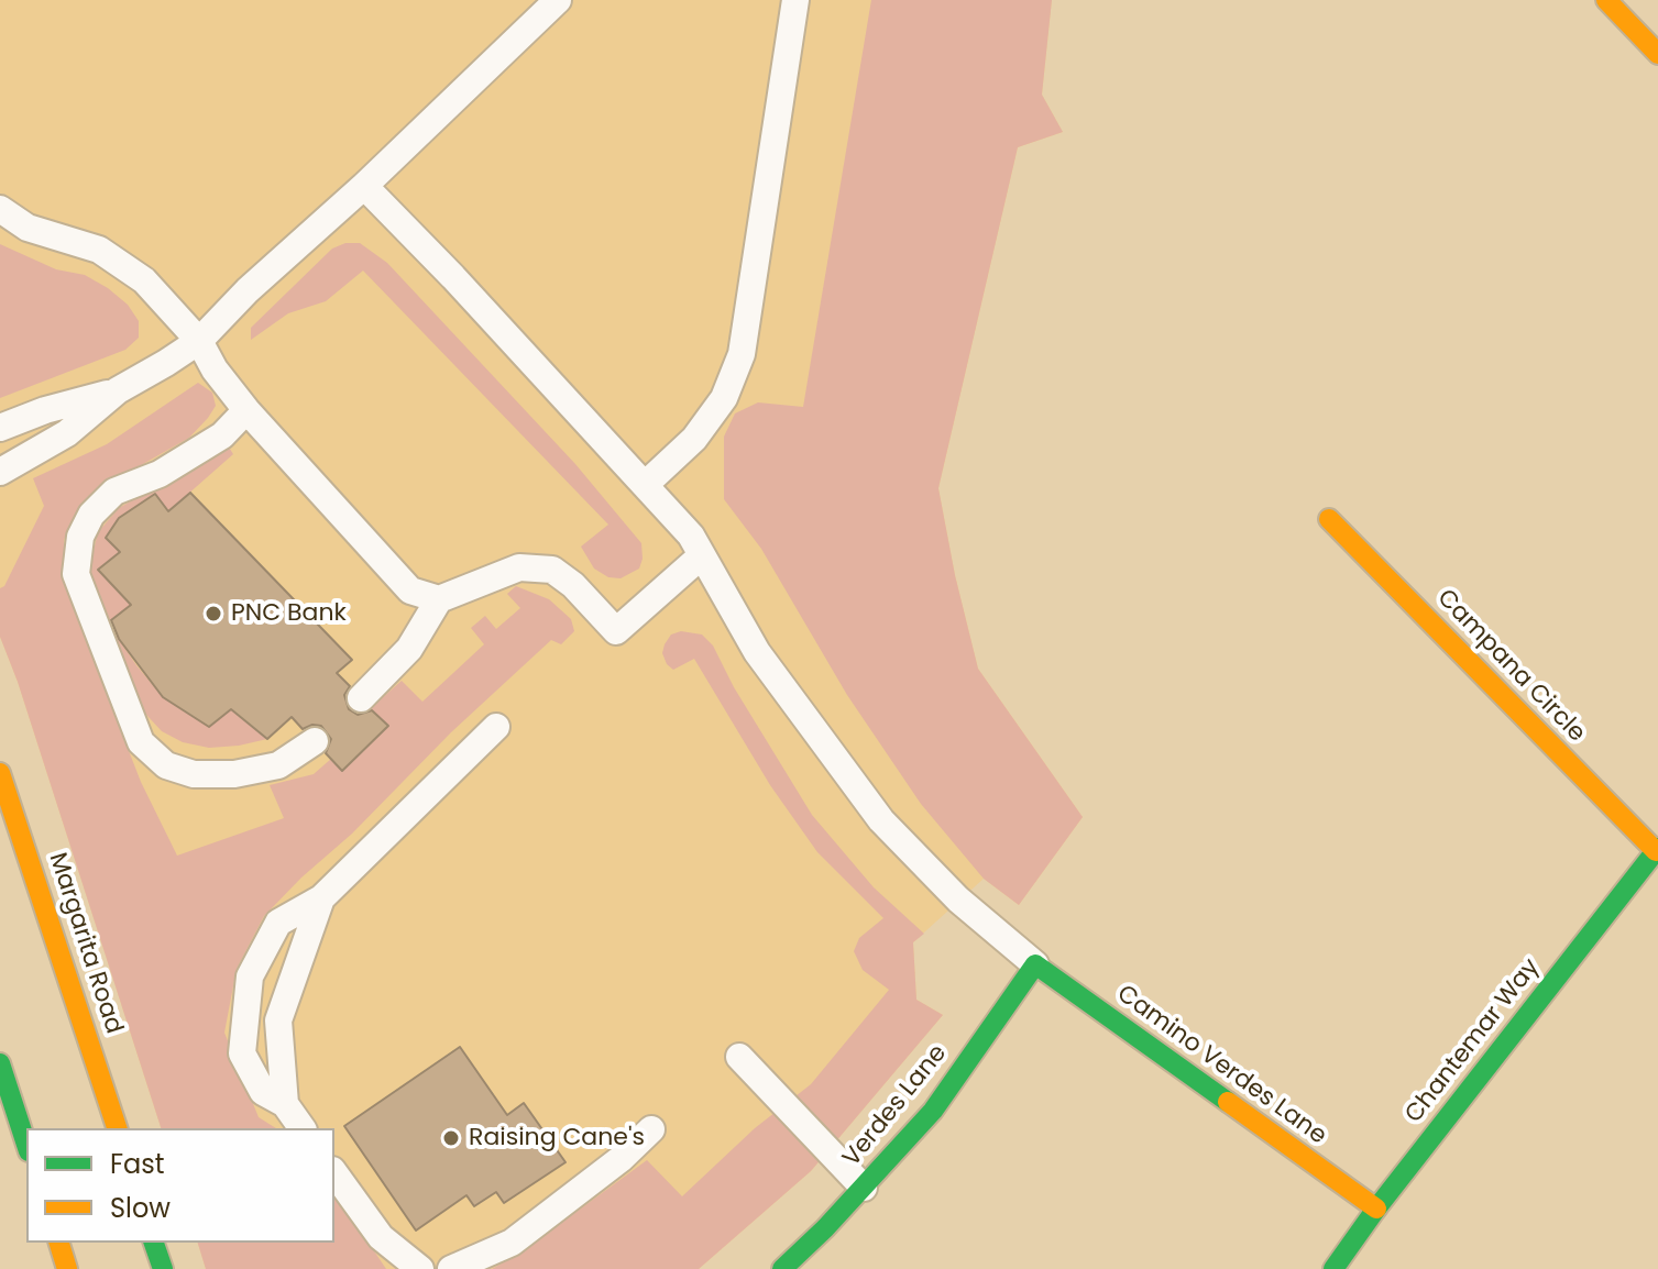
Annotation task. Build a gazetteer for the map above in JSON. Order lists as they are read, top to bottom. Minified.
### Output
{"streets":{"street":["Campana Circle","Margarita Road","Chantemar Way","Camino Verdes Lane","Verdes Lane"]},"crossings":[["Campana Circle","Chantemar Way"],["Chantemar Way","Camino Verdes Lane"],["Camino Verdes Lane","Verdes Lane"]],"places":["PNC Bank","Raising Cane's"],"legend":["Fast","Slow"]}
